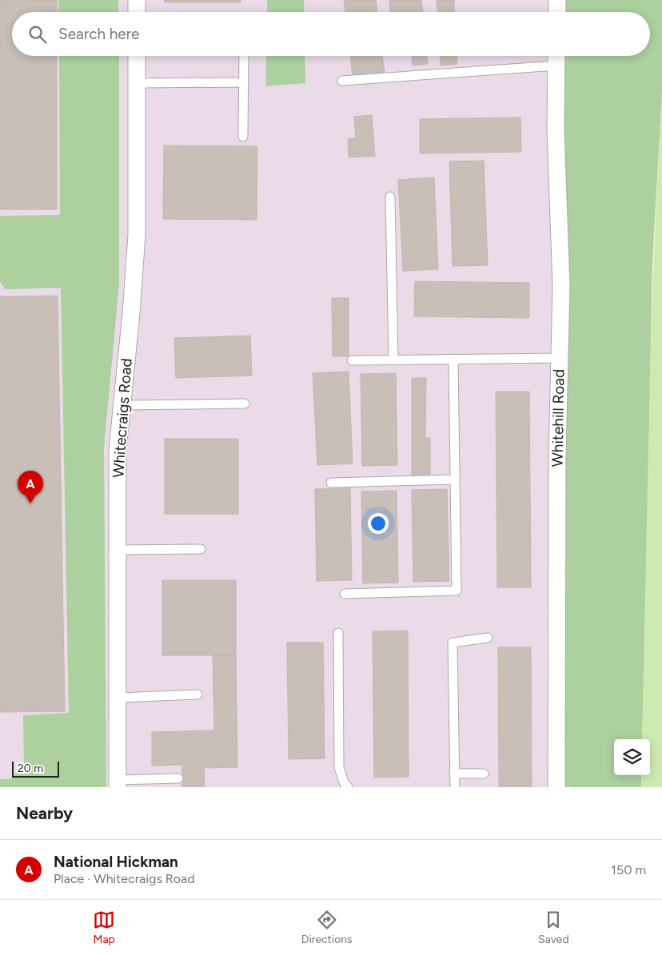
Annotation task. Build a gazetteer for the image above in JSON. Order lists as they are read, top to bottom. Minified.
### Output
{"streets":{"street":["Whitecraigs Road","Whitehill Road"]},"scale_bar":"20 m","page":{"search":"Search here","pins":"A","scale":"20 m","heading":"Nearby","list":[{"mark":"A","name":"National Hickman","note":"Place · Whitecraigs Road","value":"150 m"}],"nav":["Map","Directions","Saved"]}}
